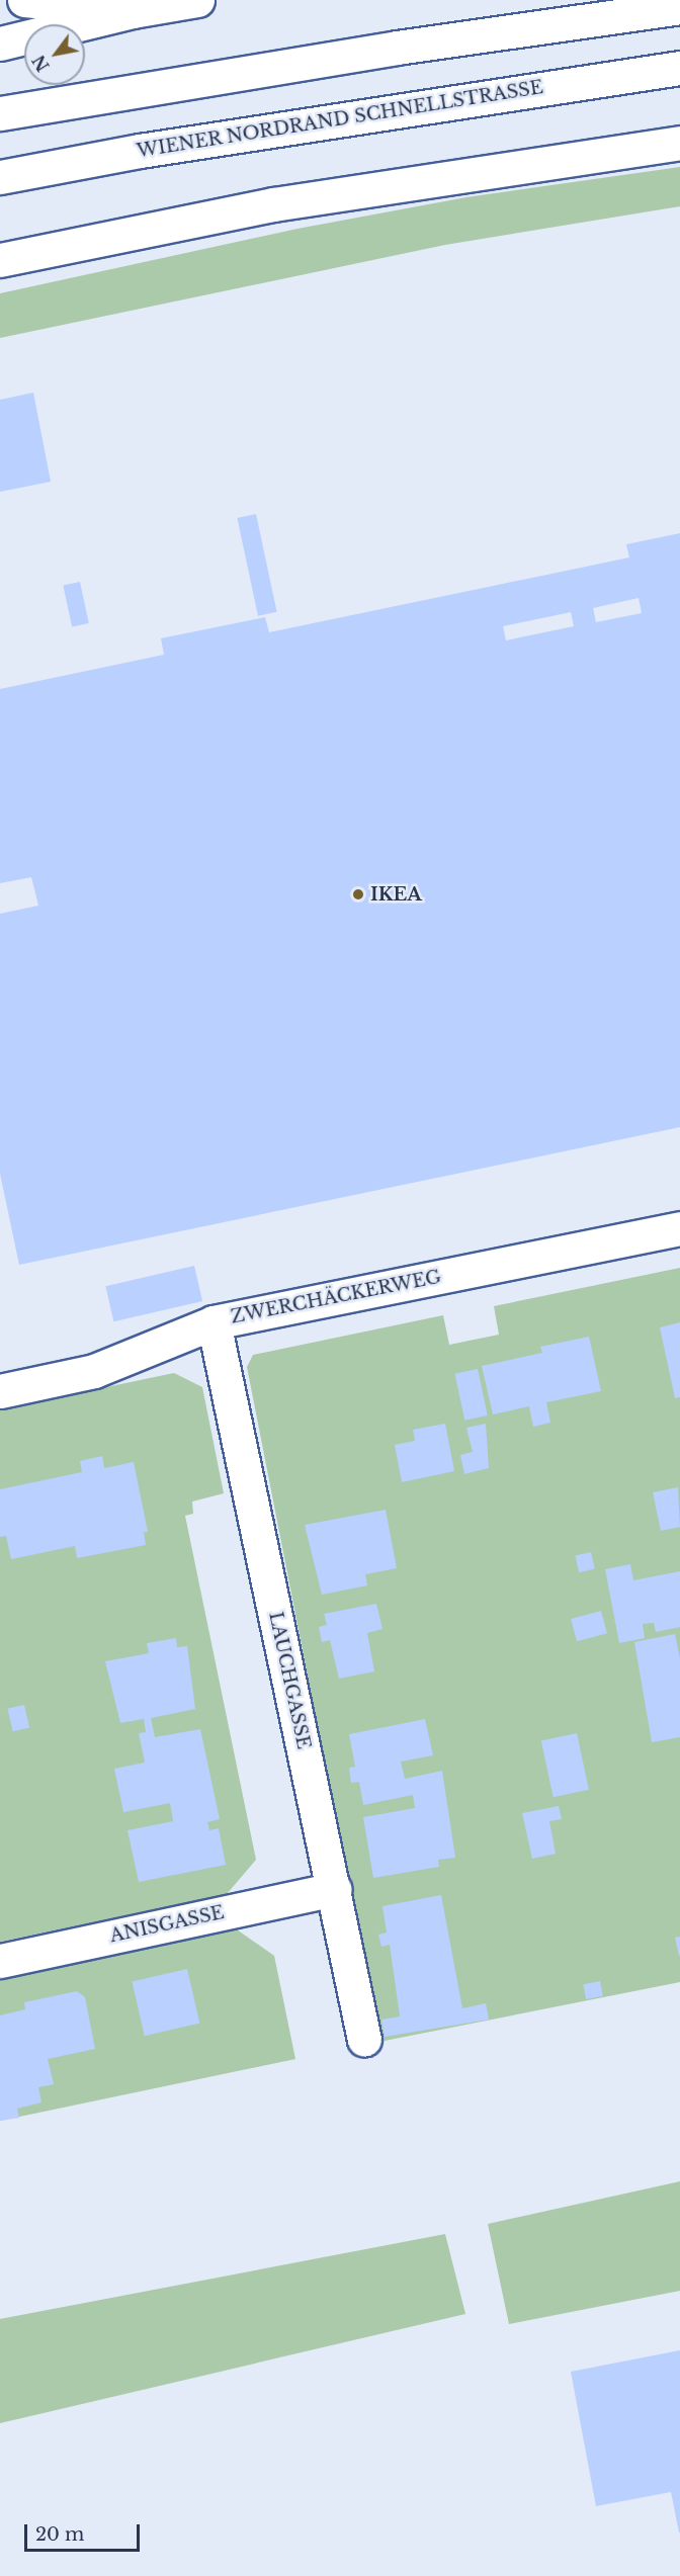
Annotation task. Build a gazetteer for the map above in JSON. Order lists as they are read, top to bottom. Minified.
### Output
{"streets":{"main road":["WIENER NORDRAND SCHNELLSTRASSE","ZWERCHÄCKERWEG","LAUCHGASSE","ANISGASSE"]},"crossings":[["ZWERCHÄCKERWEG","LAUCHGASSE"],["LAUCHGASSE","ANISGASSE"]],"places":["IKEA"],"scale_bar":"20 m","north":"bottom left"}
